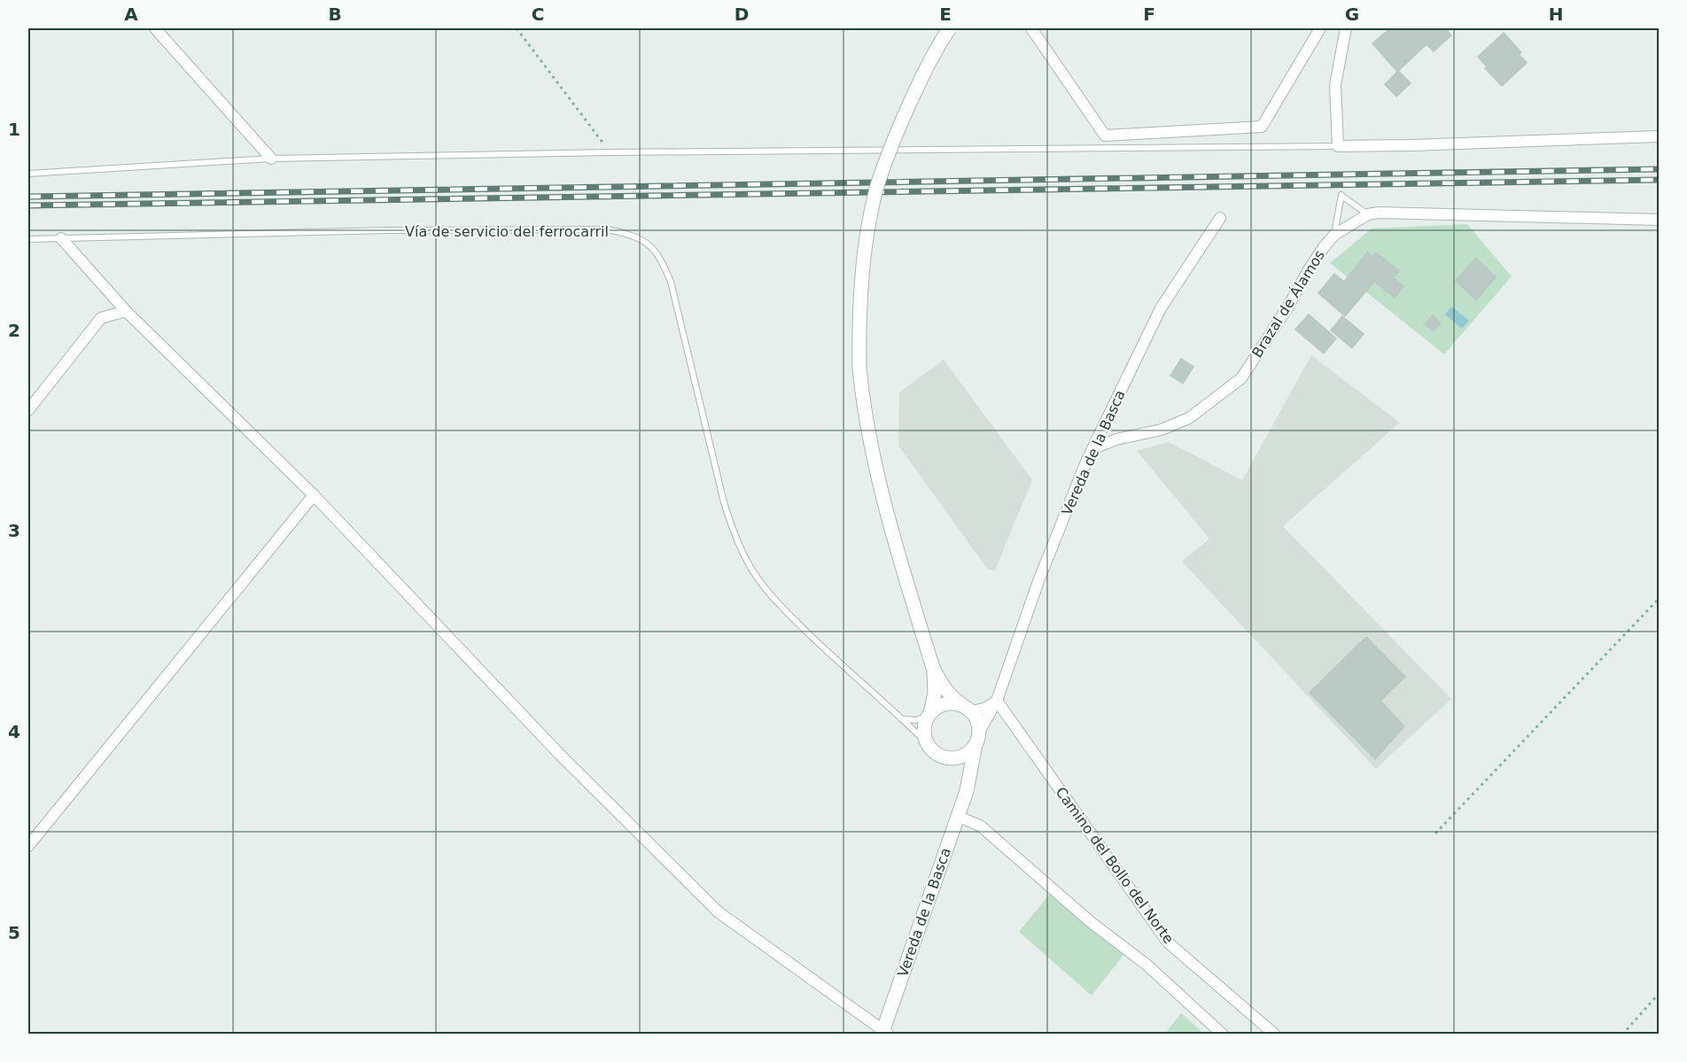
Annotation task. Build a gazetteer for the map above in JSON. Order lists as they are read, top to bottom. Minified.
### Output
{"streets":{"street":["Brazal de Álamos","Vereda de la Basca","Camino del Bollo del Norte"],"lane":["Vía de servicio del ferrocarril"]},"crossings":[["Vía de servicio del ferrocarril","Vereda de la Basca"],["Brazal de Álamos","Vereda de la Basca"],["Vereda de la Basca","Camino del Bollo del Norte"]],"grid":{"columns":["A","B","C","D","E","F","G","H"],"rows":["1","2","3","4","5"]}}
